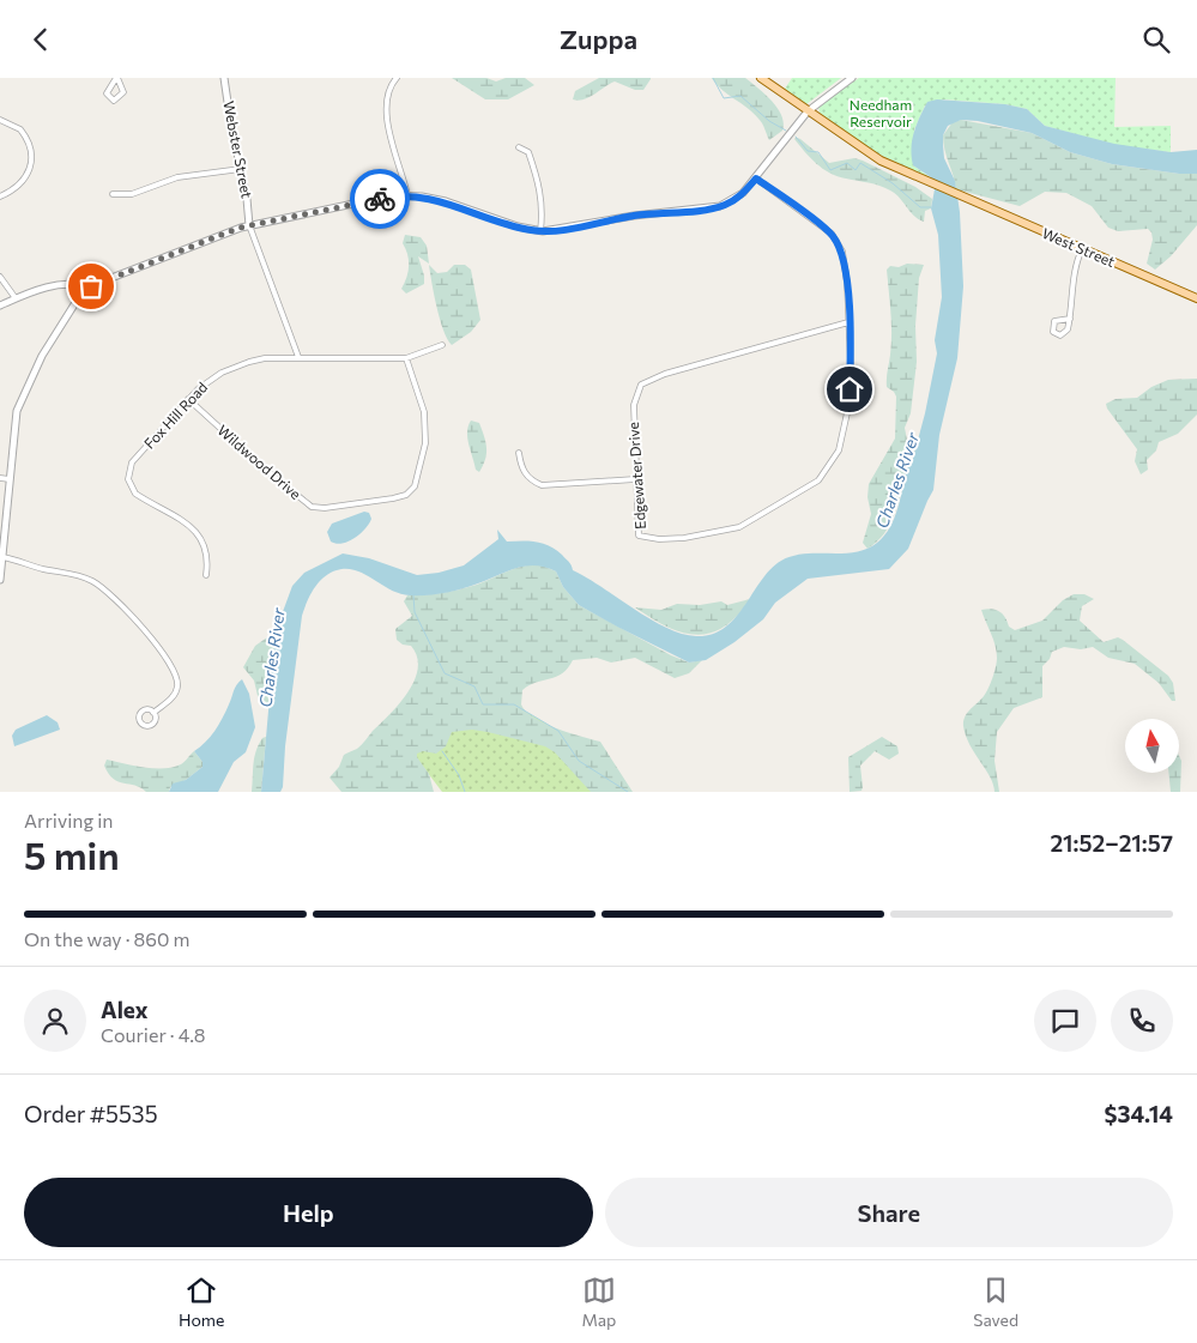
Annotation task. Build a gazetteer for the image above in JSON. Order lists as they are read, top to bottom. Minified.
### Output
{"streets":{"main road":["West Street"],"street":["Webster Street","Fox Hill Road","Wildwood Drive","Edgewater Drive"]},"crossings":[["Webster Street","Fox Hill Road"],["Fox Hill Road","Wildwood Drive"]],"water":["Charles River"],"parks":["Needham Reservoir"],"north":"top","page":{"header":"Zuppa","heading":["5 min","Arriving in","21:52–21:57"],"panel":["Alex","Courier · 4.8","Order #5535","$34.14"],"bar":"On the way · 860 m","buttons":["Help","Share"],"tabs":["Home","Map","Saved"]}}
